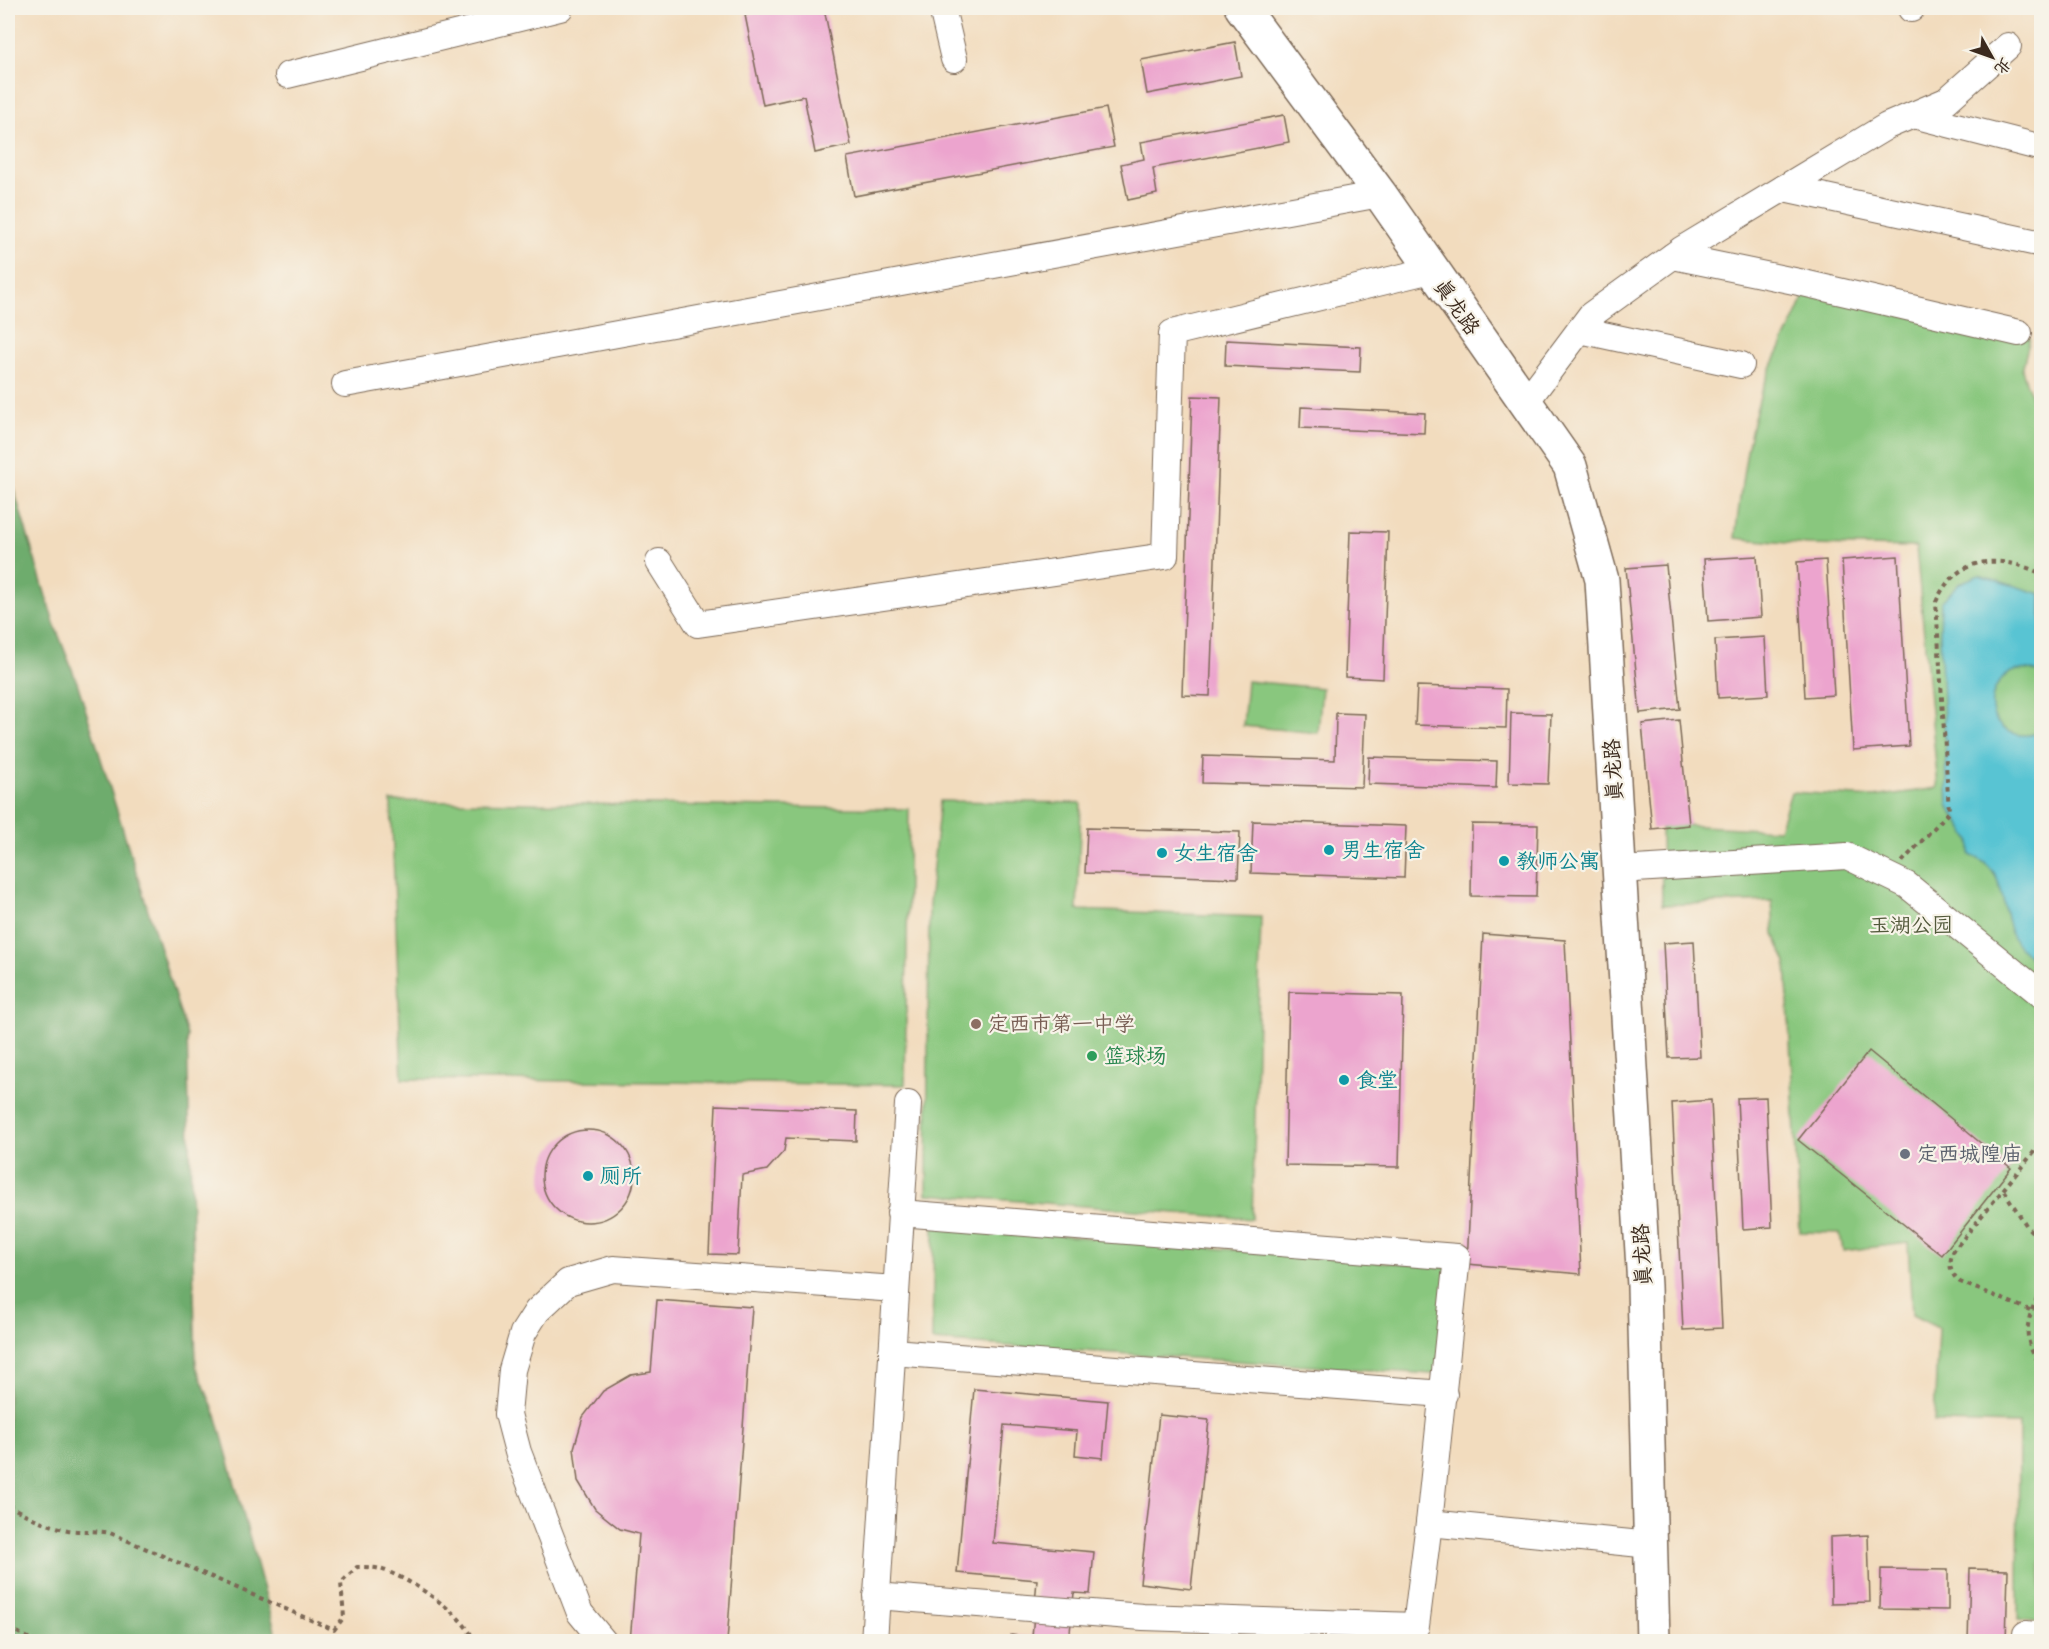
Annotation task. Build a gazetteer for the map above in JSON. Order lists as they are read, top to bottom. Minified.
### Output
{"streets":{"main road":["真龙路"]},"parks":["玉湖公园"],"places":["男生宿舍","女生宿舍","教师公寓","定西市第一中学","篮球场","食堂","定西城隍庙","厕所"],"north":"bottom right"}
